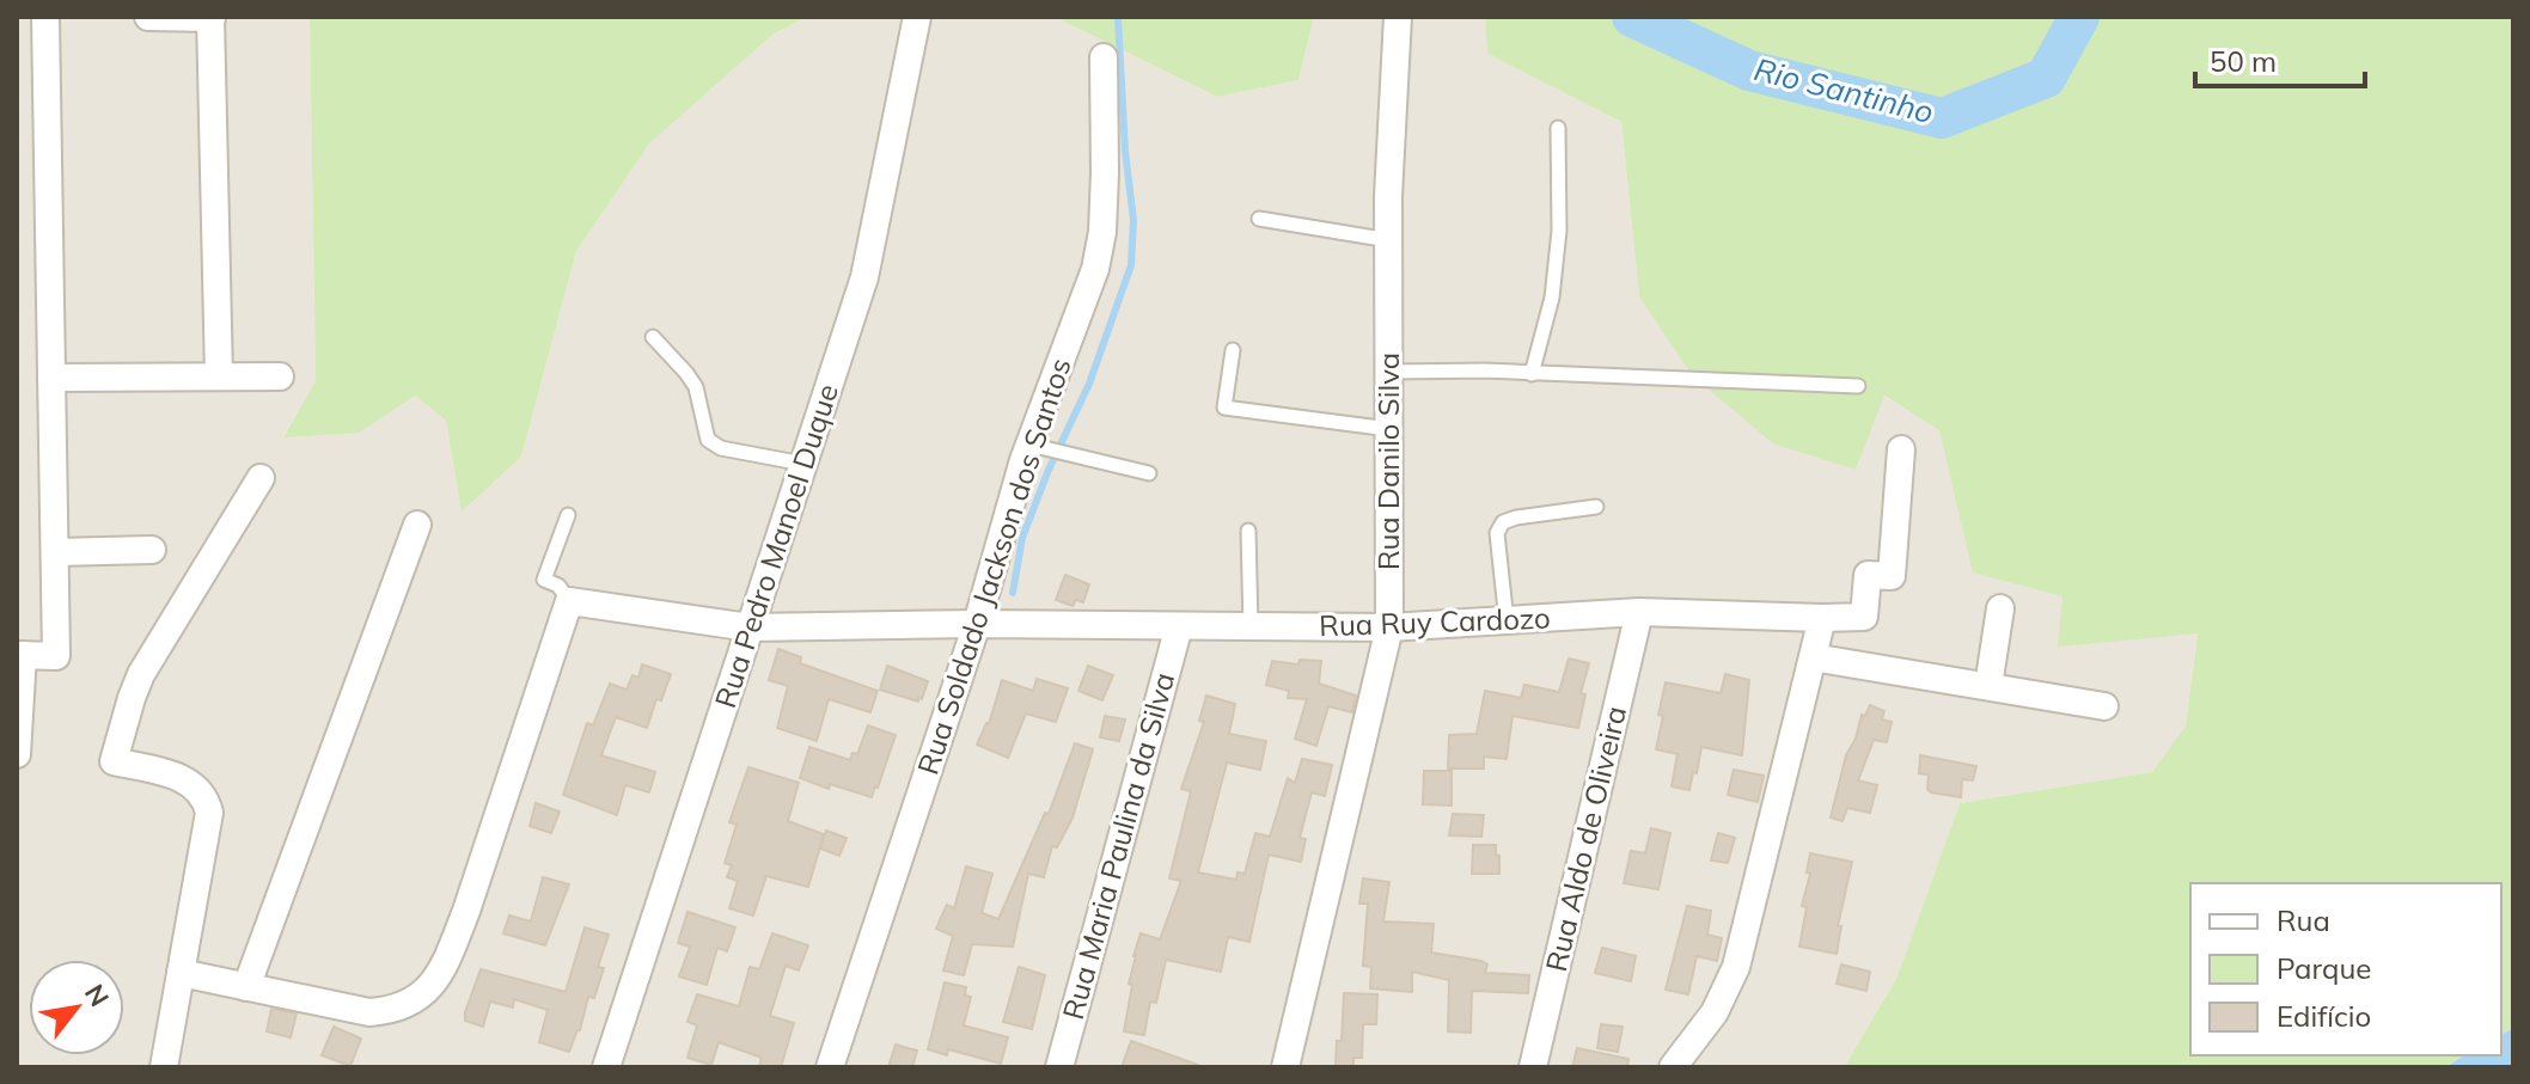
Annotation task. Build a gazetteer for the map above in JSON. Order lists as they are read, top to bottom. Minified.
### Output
{"streets":{"street":["Rua Danilo Silva","Rua Pedro Manoel Duque","Rua Soldado Jackson dos Santos","Rua Ruy Cardozo","Rua Aldo de Oliveira","Rua Maria Paulina da Silva"]},"crossings":[["Rua Danilo Silva","Rua Ruy Cardozo"],["Rua Pedro Manoel Duque","Rua Ruy Cardozo"],["Rua Soldado Jackson dos Santos","Rua Ruy Cardozo"],["Rua Ruy Cardozo","Rua Aldo de Oliveira"],["Rua Ruy Cardozo","Rua Maria Paulina da Silva"]],"water":["Rio Santinho"],"legend":["Rua","Parque","Edifício"],"scale_bar":"50 m","north":"top right"}
